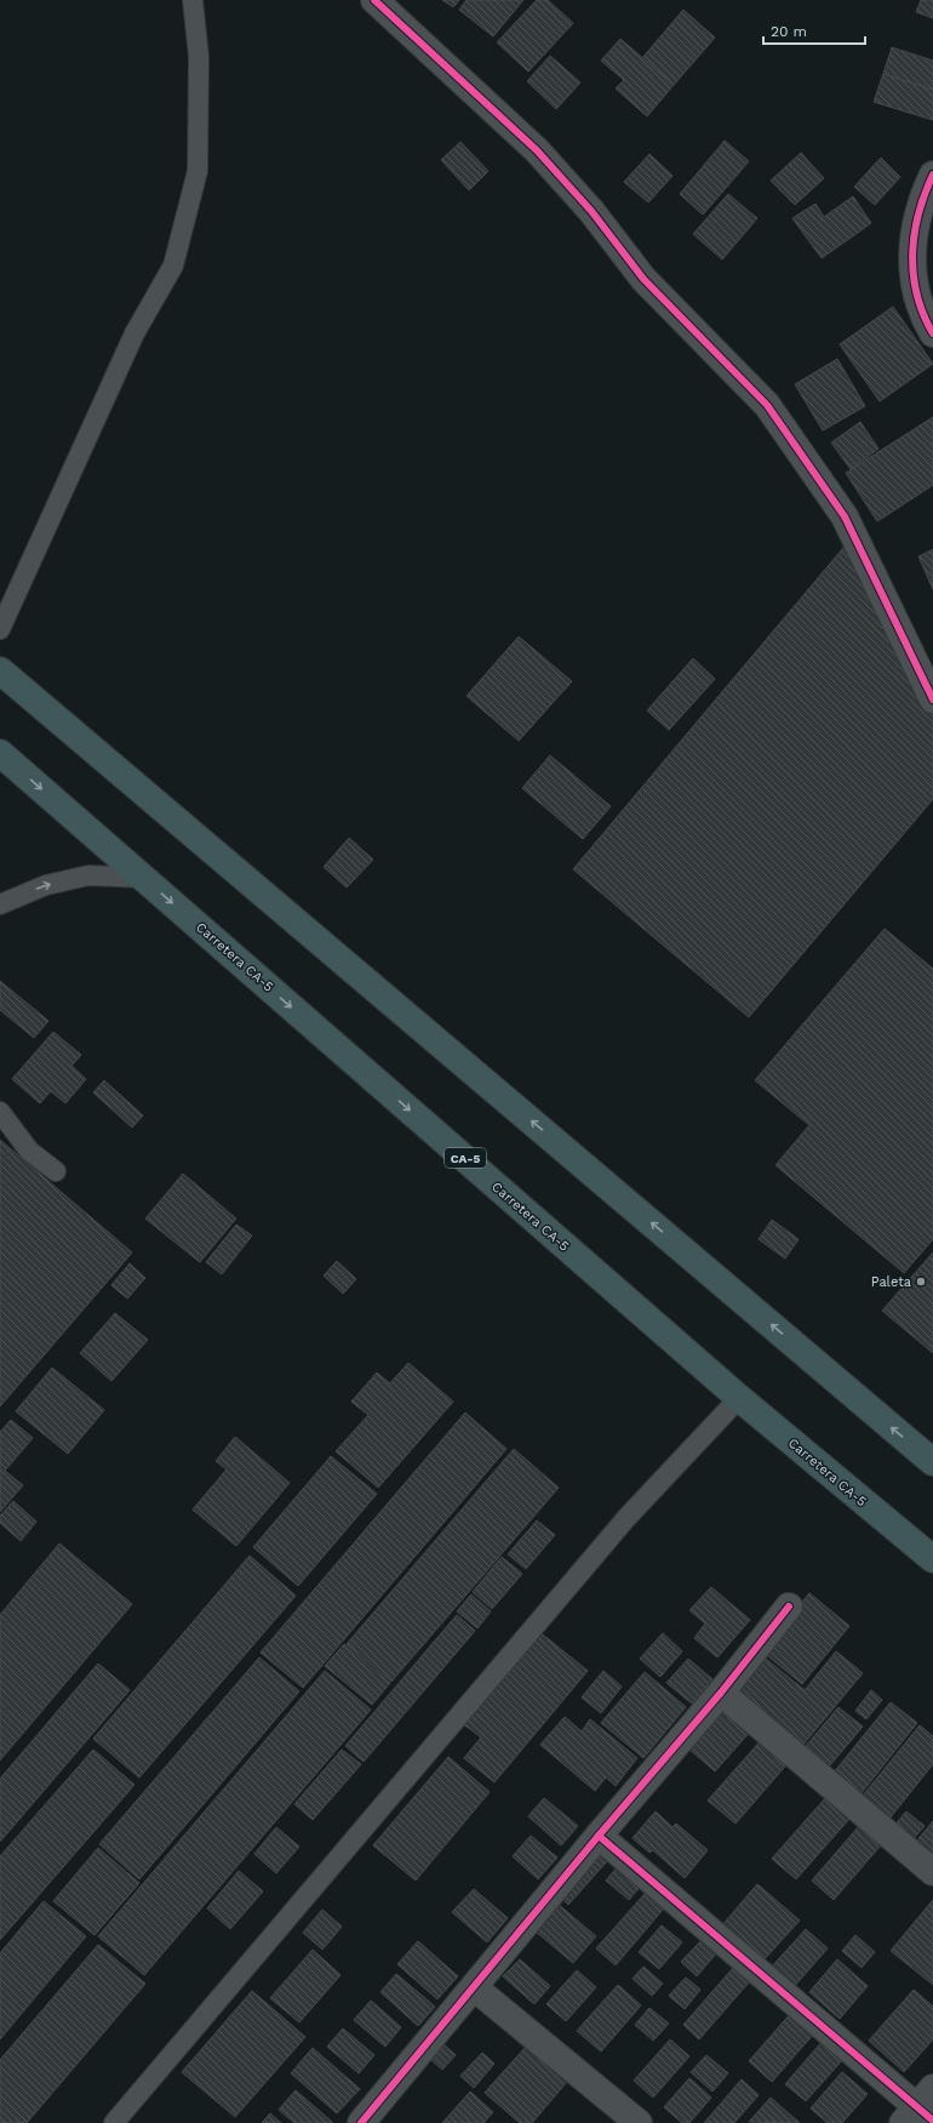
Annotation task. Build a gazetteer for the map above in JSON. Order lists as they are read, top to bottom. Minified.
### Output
{"streets":{"highway":["Carretera CA-5","CA-5"]},"places":["Paleta"],"scale_bar":"20 m"}
